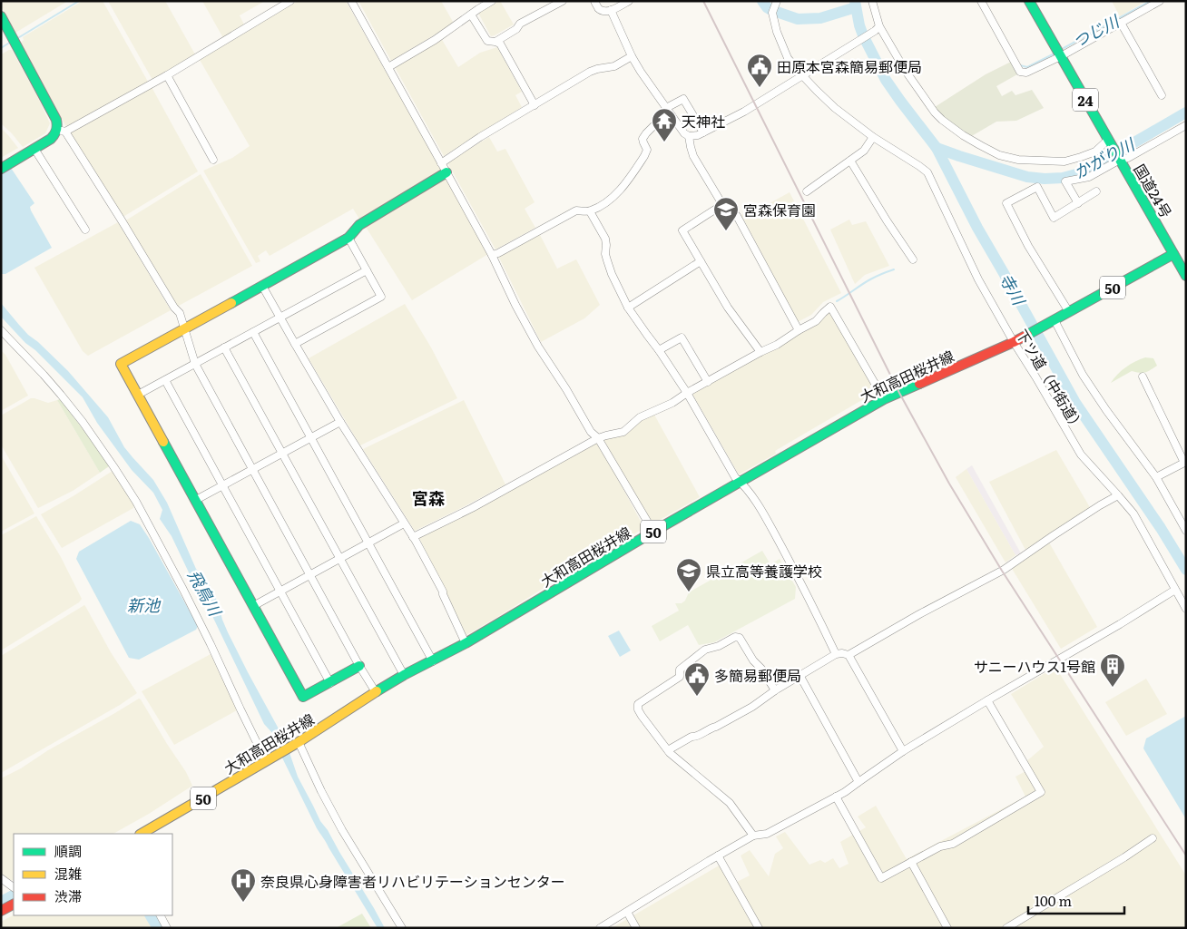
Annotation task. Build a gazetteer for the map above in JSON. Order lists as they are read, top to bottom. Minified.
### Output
{"streets":{"main road":["24","国道24号","50","大和高田桜井線"],"street":["下ツ道（中街道）"]},"crossings":[["国道24号","大和高田桜井線"],["大和高田桜井線","下ツ道（中街道）"]],"districts":["宮森"],"water":["つじ川","かがり川","寺川","飛鳥川","新池"],"places":{"public building":["田原本宮森簡易郵便局","多簡易郵便局"],"temple":["天神社"],"school or university":["宮森保育園","県立高等養護学校"],"building":["サニーハウス1号館"],"hospital":["奈良県心身障害者リハビリテーションセンター"]},"legend":["順調","混雑","渋滞"],"scale_bar":"100 m"}
